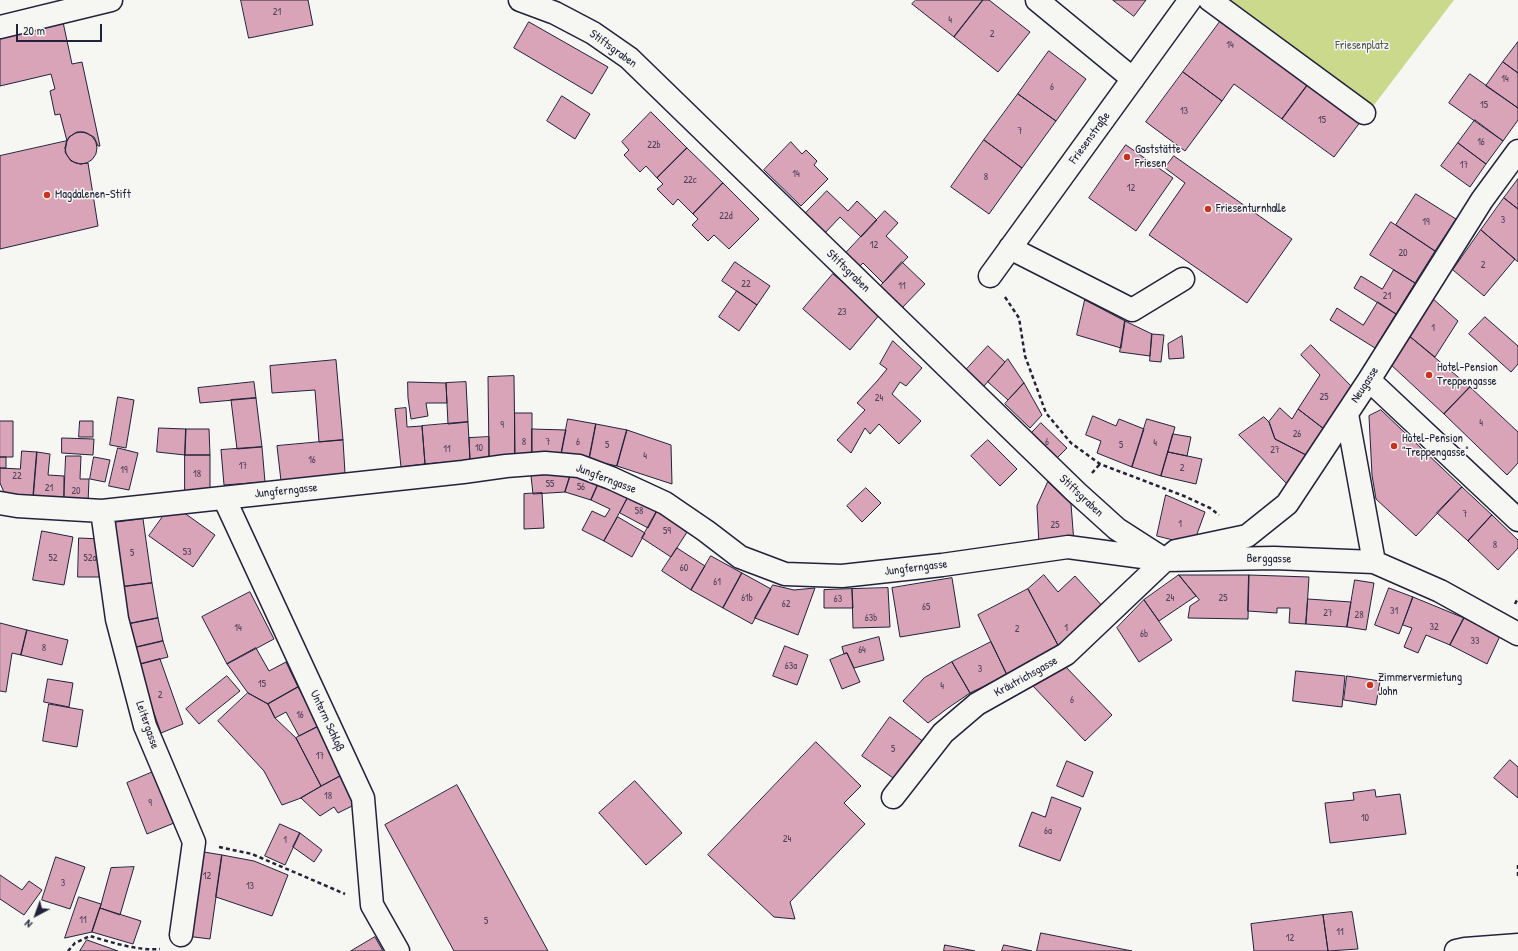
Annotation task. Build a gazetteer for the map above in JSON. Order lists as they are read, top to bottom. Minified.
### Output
{"streets":{"street":["Stiftsgraben","Friesenstraße","Neugasse","Jungferngasse","Berggasse","Kräutrichsgasse","Unterm Schloß","Leitergasse"]},"crossings":[["Stiftsgraben","Neugasse"],["Stiftsgraben","Jungferngasse"],["Stiftsgraben","Berggasse"],["Stiftsgraben","Kräutrichsgasse"],["Neugasse","Jungferngasse"],["Neugasse","Berggasse"],["Neugasse","Kräutrichsgasse"],["Jungferngasse","Berggasse"],["Jungferngasse","Kräutrichsgasse"],["Jungferngasse","Unterm Schloß"],["Jungferngasse","Leitergasse"],["Berggasse","Kräutrichsgasse"]],"parks":["Friesenplatz"],"places":["Gaststätte Friesen","Magdalenen-Stift","Friesenturnhalle","Hotel-Pension Treppengasse","Hotel-Pension \"Treppengasse\"","Zimmervermietung John"],"house_numbers":["21","4","2","14","14","6","15","13","15","7","16","22b","17","14","8","22c","12","22d","3","19","12","20","2","22","11","21","23","1","25","24","4","9","26","8","7","6","6","4","5","5","10","11","27","4","16","17","2","19","18","22","55","56","21","20","58","7","1","25","59","8","53","5","52","52a","60","61","61b","24","25","63","62","65","31","27","28","63b","32","14","1","2","6b","33","8","64","63a","3","15","4","2","6","16","5","17","18","9","10","6a","24","1","12","3","13","11","5","11","12"],"scale_bar":"20 m","north":"bottom left"}
